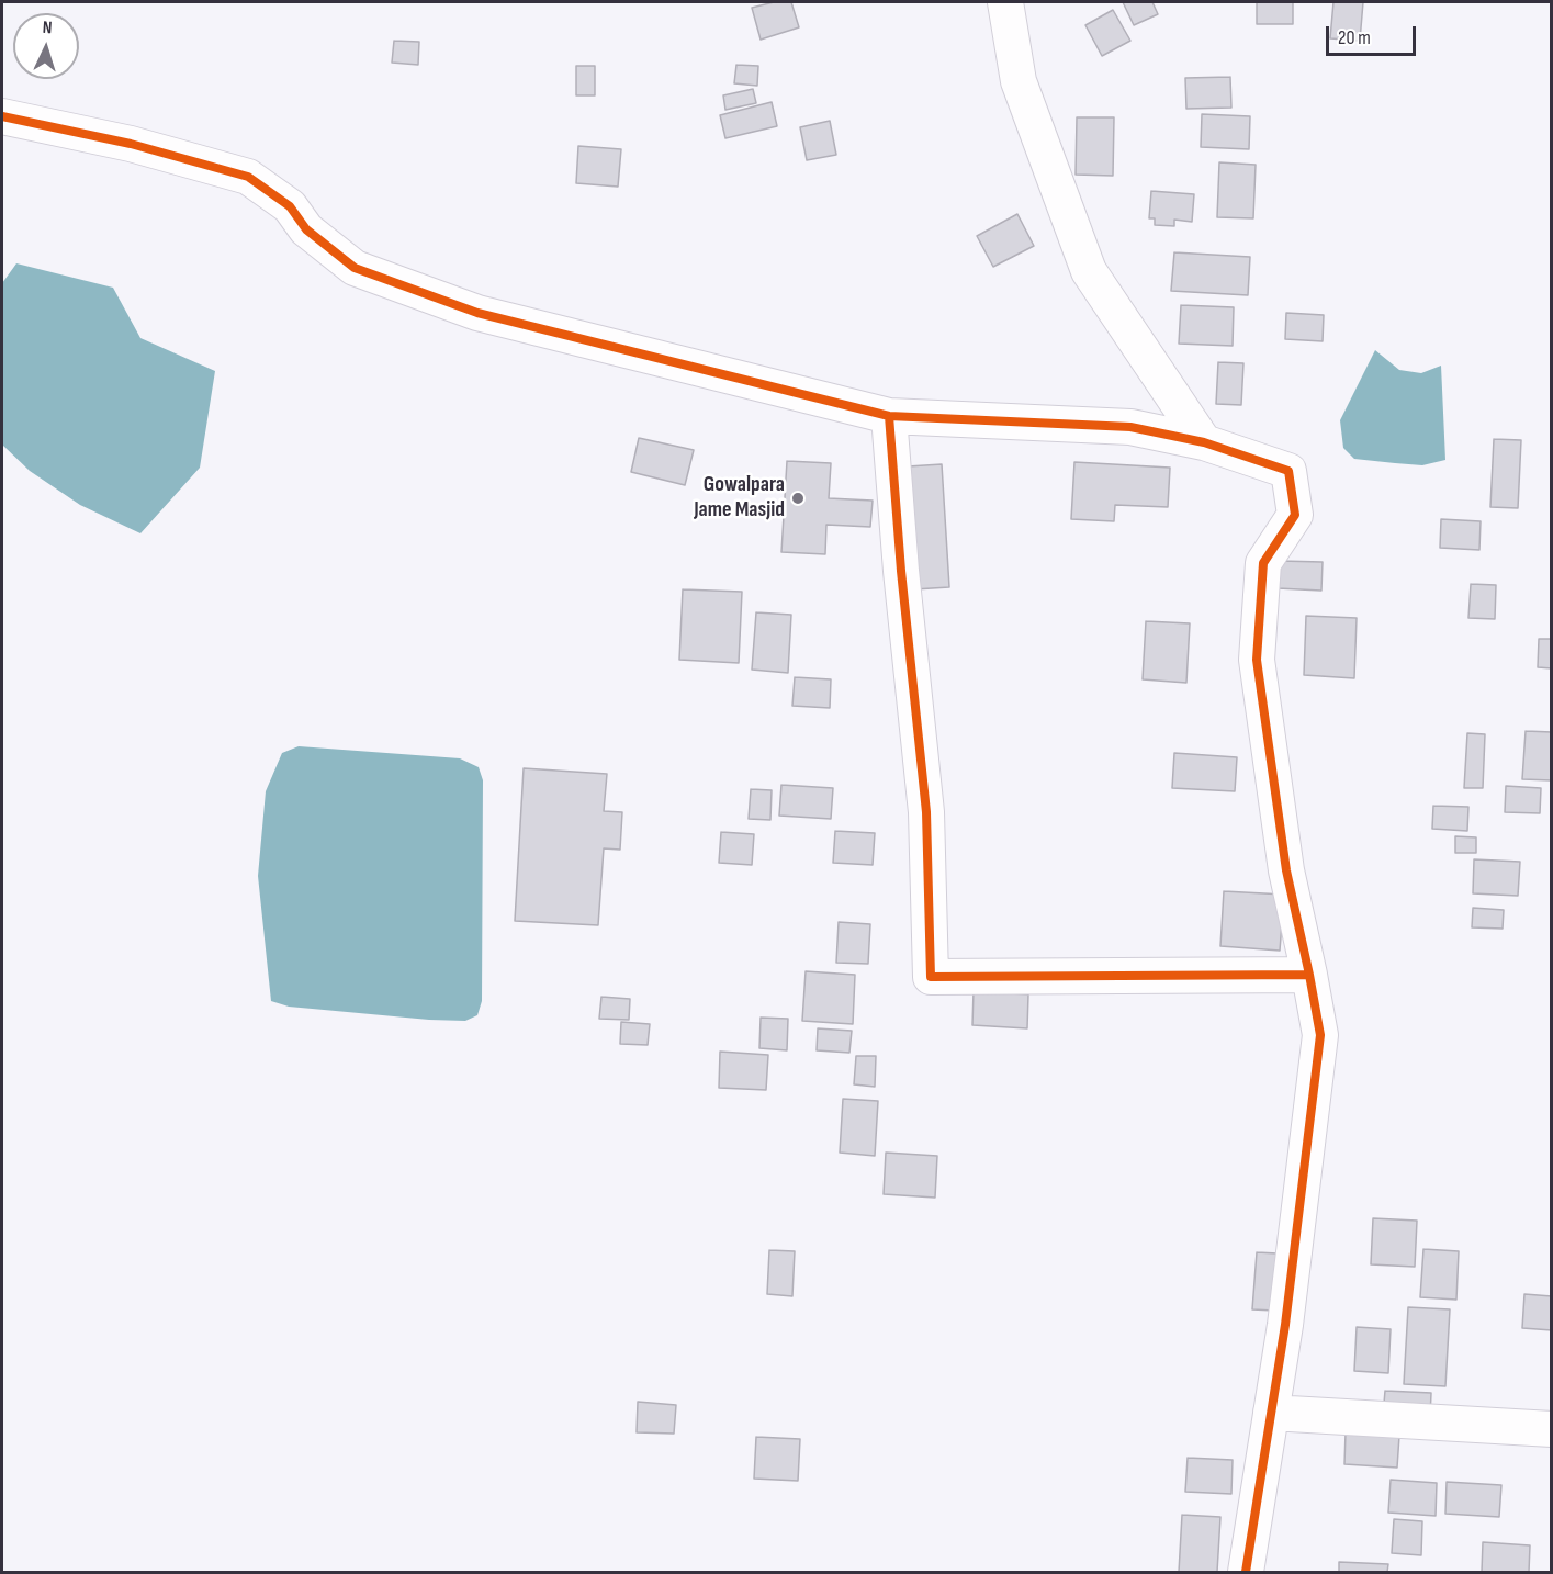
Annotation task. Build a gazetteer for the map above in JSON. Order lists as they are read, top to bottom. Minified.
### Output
{"places":["Gowalpara Jame Masjid"],"scale_bar":"20 m","north":"top"}
